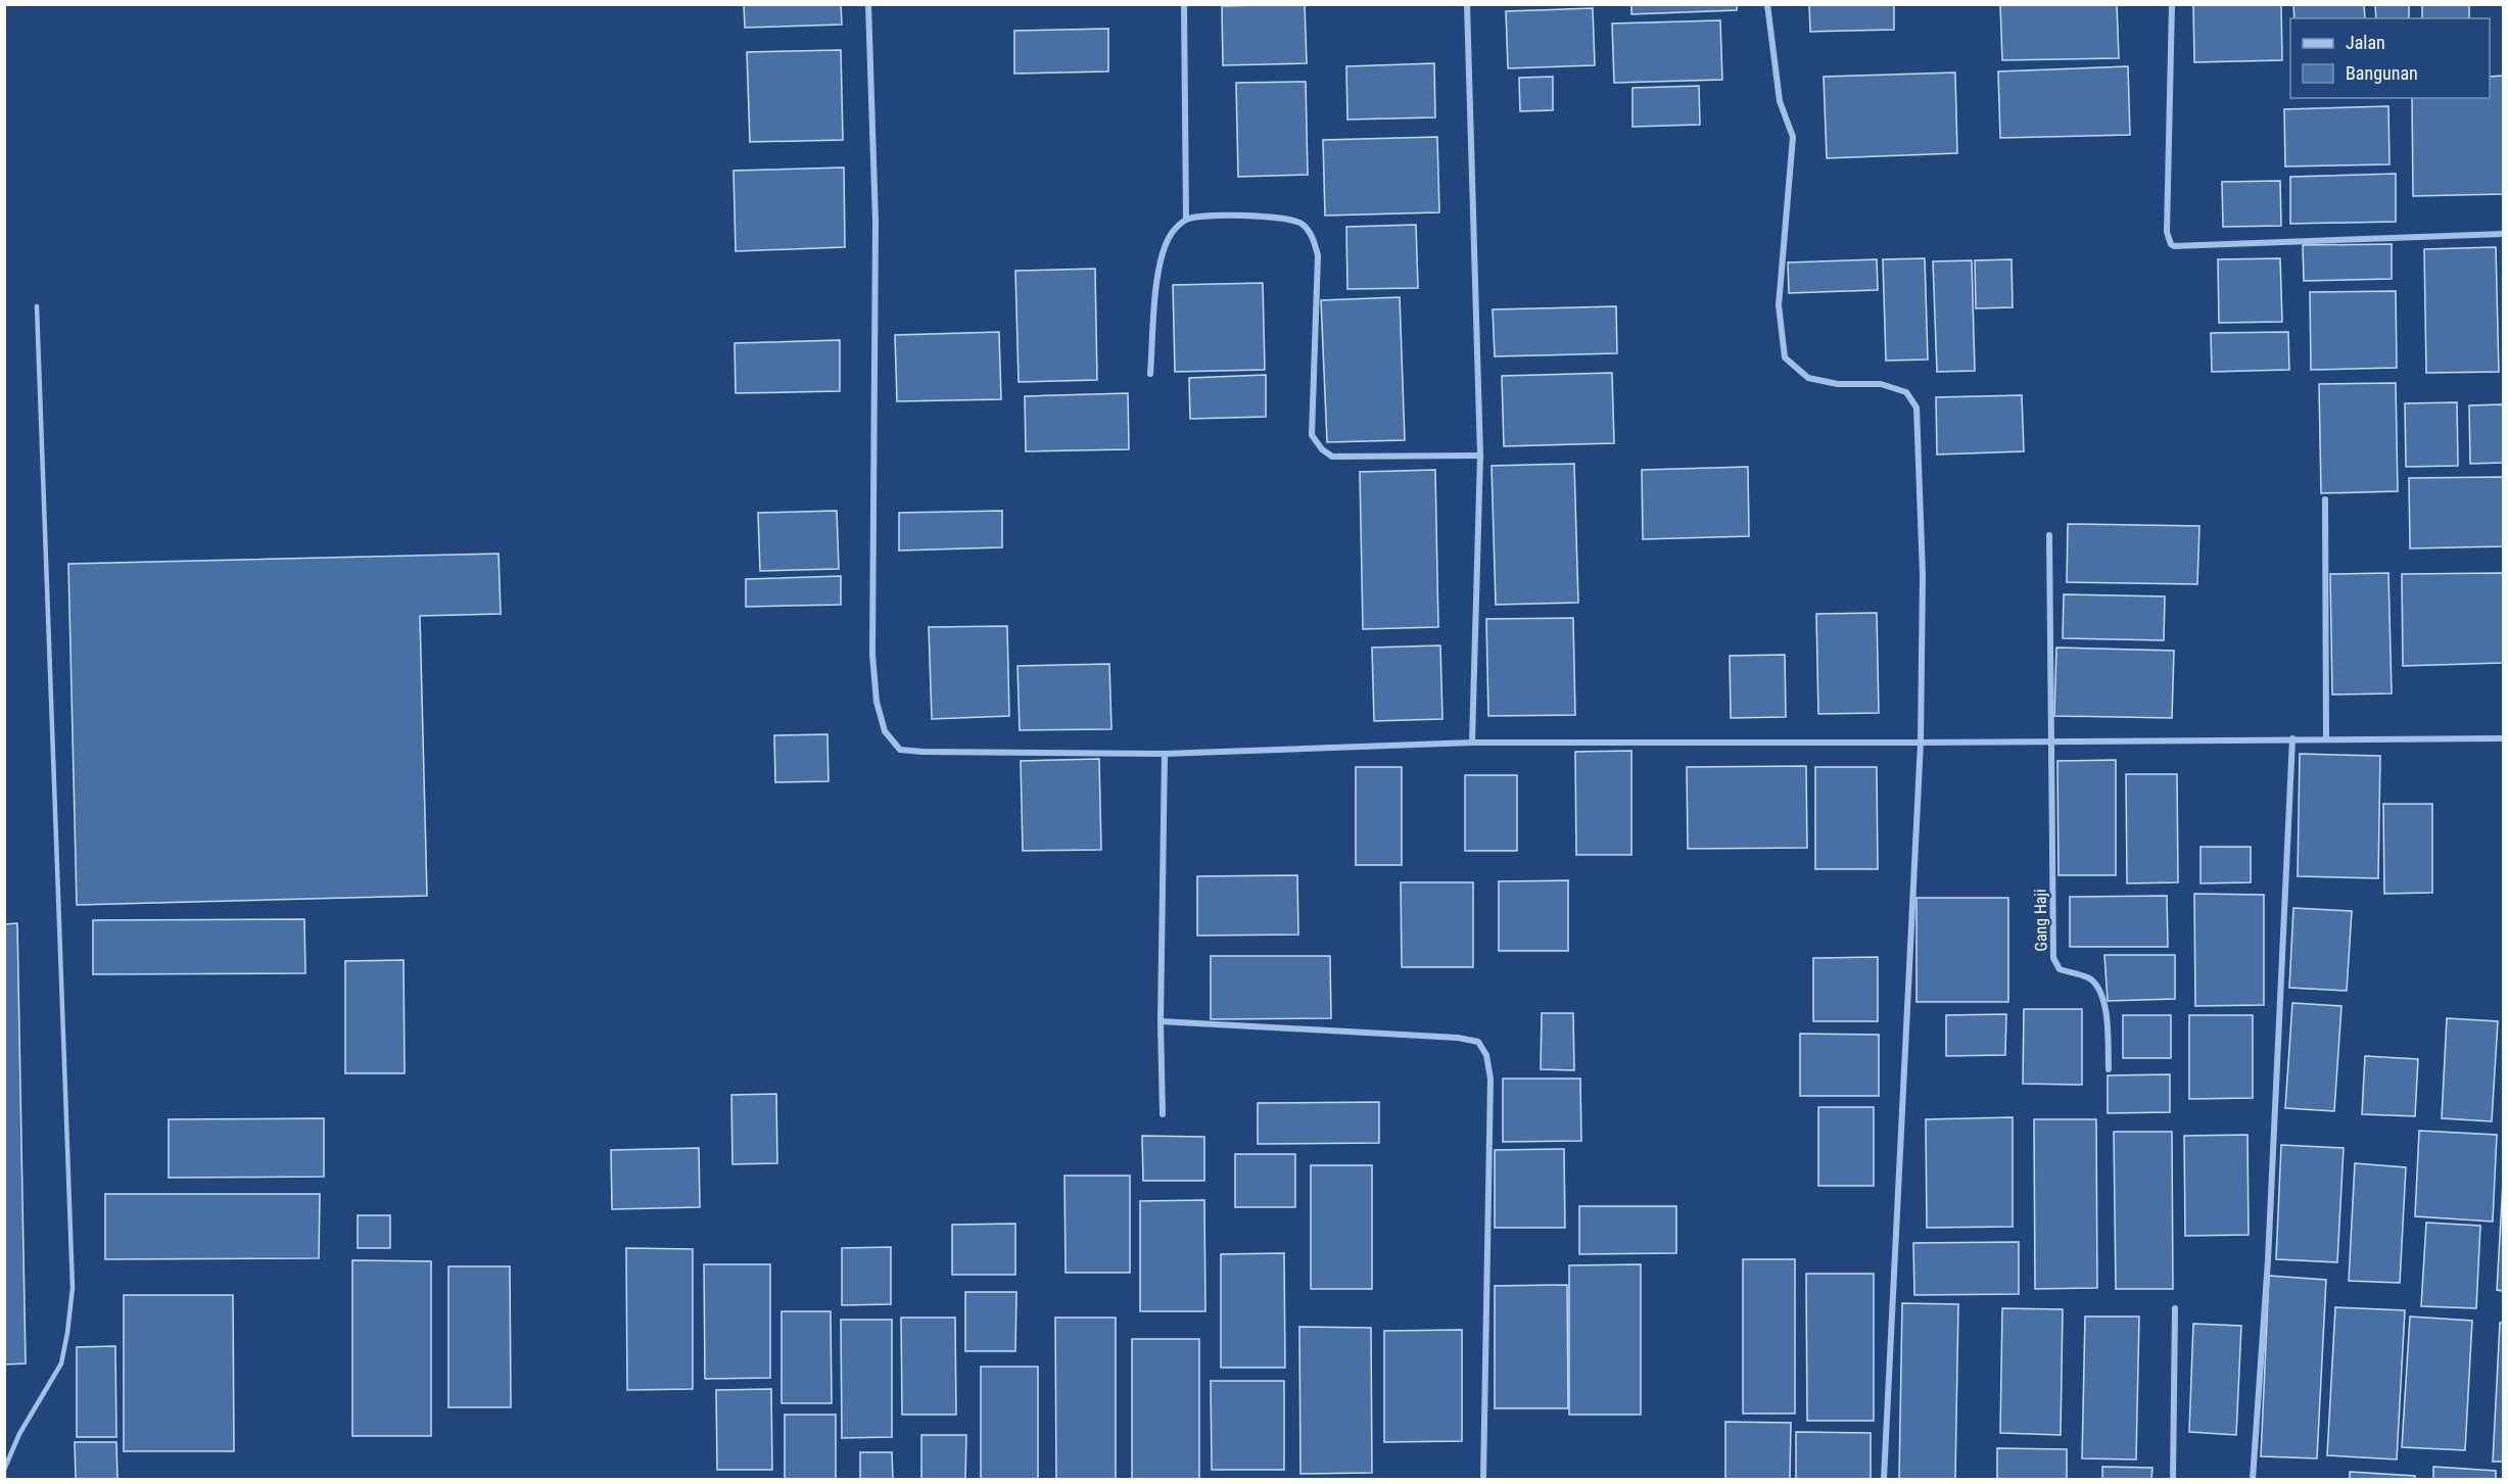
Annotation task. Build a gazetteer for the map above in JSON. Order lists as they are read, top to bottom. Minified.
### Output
{"streets":{"street":["Gang Haji"]},"legend":["Jalan","Bangunan"]}
